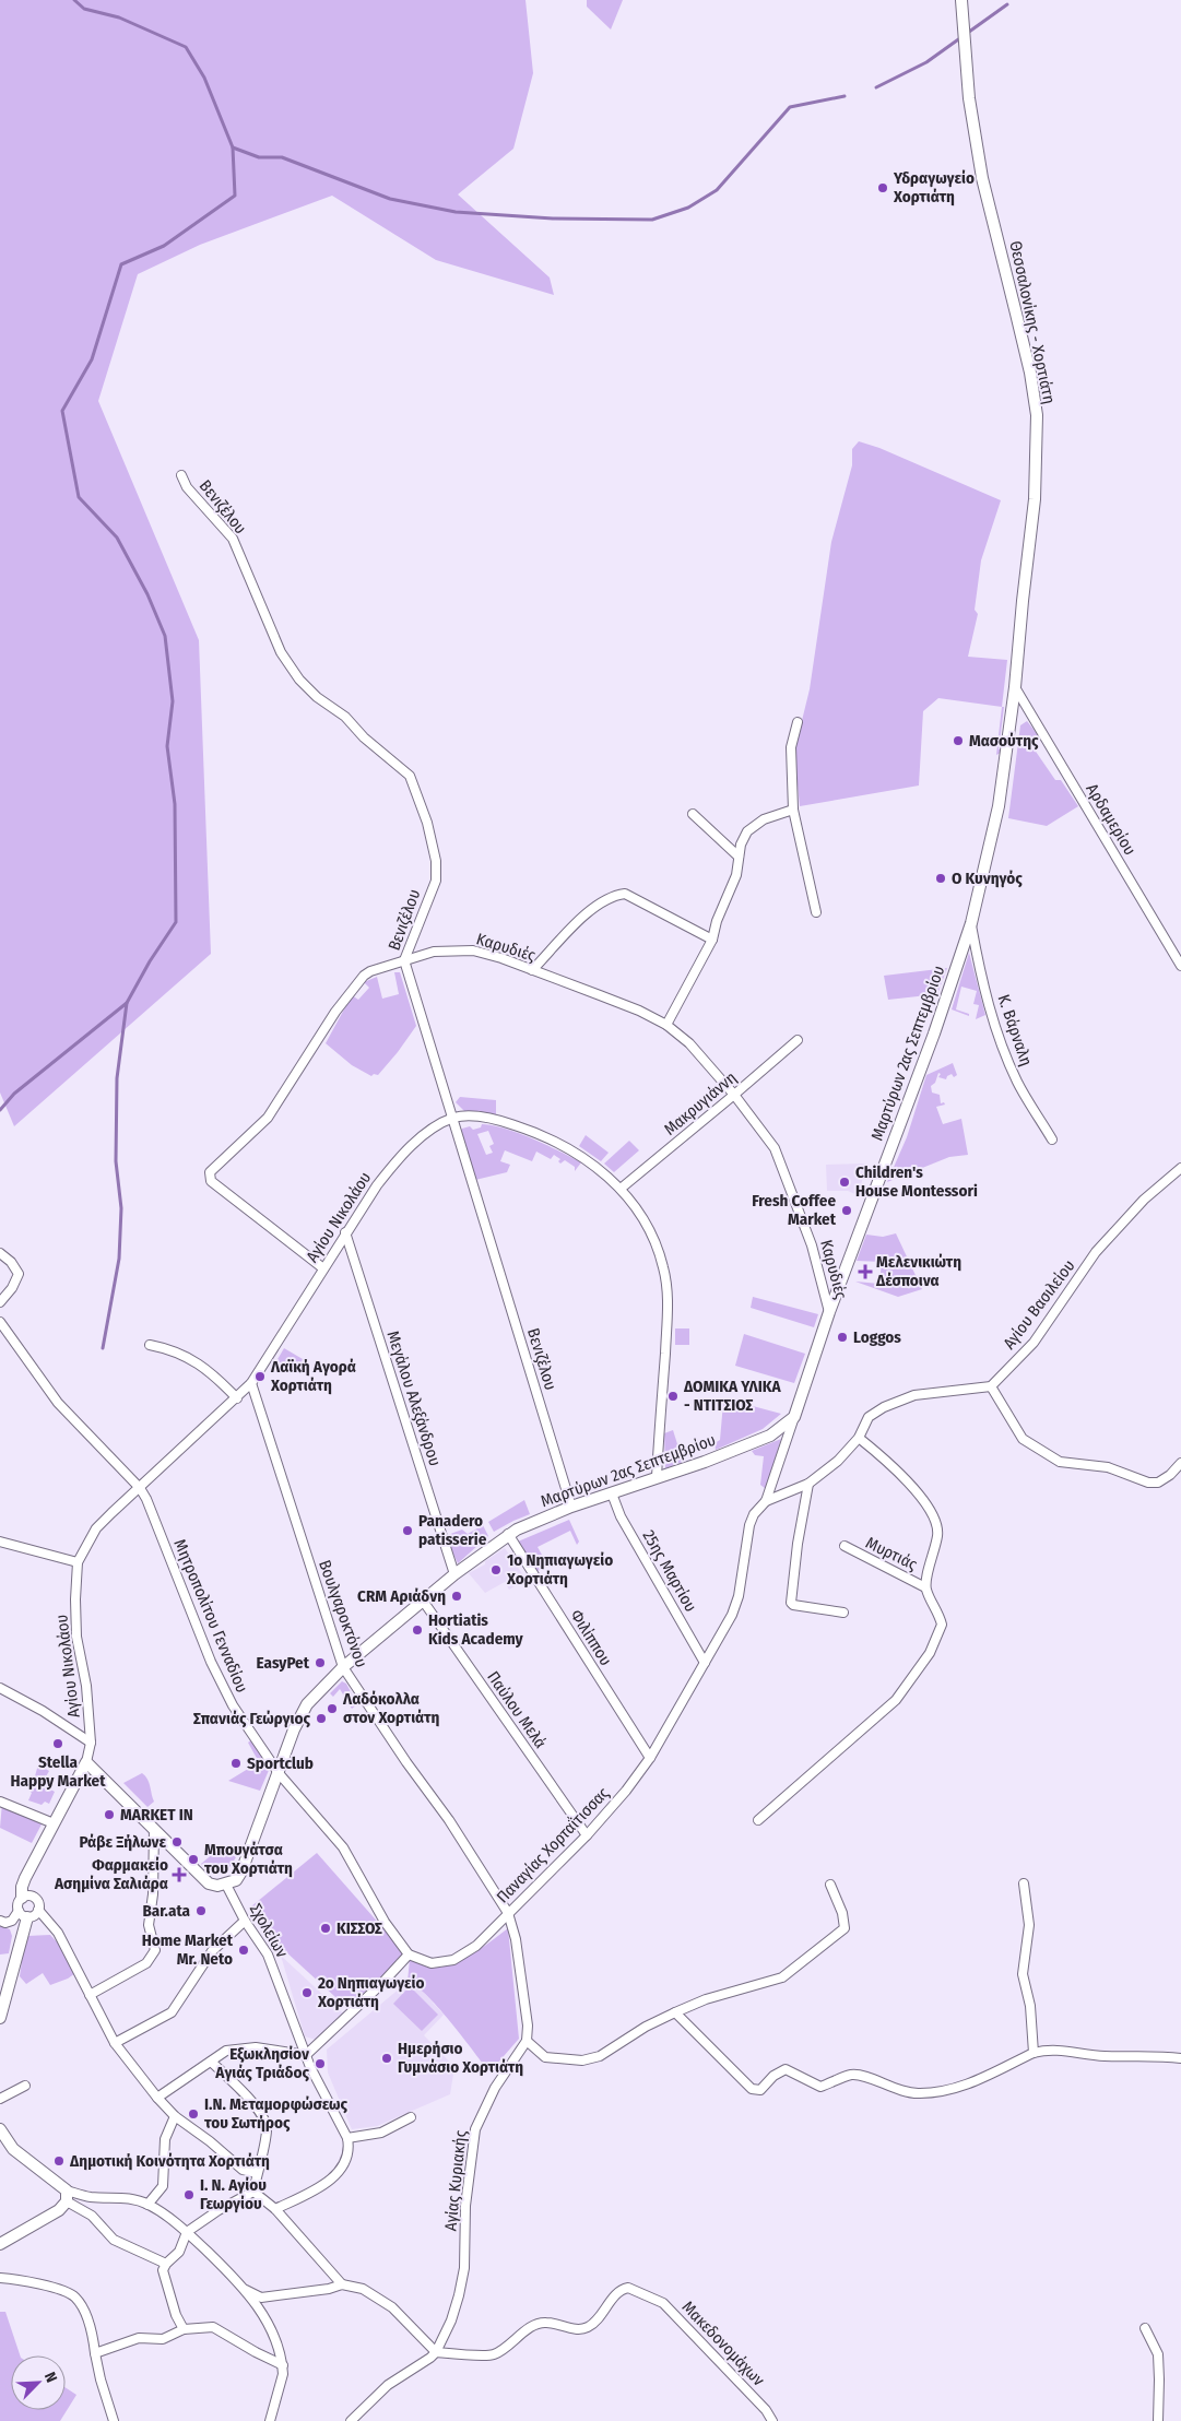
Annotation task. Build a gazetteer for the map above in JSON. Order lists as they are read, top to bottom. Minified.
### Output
{"streets":{"street":["Θεσσαλονίκης - Χορτιάτη","Βενιζέλου","Αρδαμερίου","Καρυδιές","Κ. Βάρναλη","Μαρτύρων 2ας Σεπτεμβρίου","Μακρυγιάννη","Αγίου Νικολάου","Αγίου Βασιλείου","Μεγάλου Αλεξάνδρου","Μυρτιάς","25ης Μαρτίου","Βουλγαροκτόνου","Μητροπολίτου Γενναδίου","Φιλίππου","Παύλου Μελά","Παναγίας Χορταΐτισσας","Σχολείων","Αγίας Κυριακής","Μακεδονομάχων"]},"crossings":[["Θεσσαλονίκης - Χορτιάτη","Αρδαμερίου"],["Θεσσαλονίκης - Χορτιάτη","Μαρτύρων 2ας Σεπτεμβρίου"],["Βενιζέλου","Καρυδιές"],["Βενιζέλου","Μαρτύρων 2ας Σεπτεμβρίου"],["Βενιζέλου","Αγίου Νικολάου"],["Αρδαμερίου","Μαρτύρων 2ας Σεπτεμβρίου"],["Καρυδιές","Μαρτύρων 2ας Σεπτεμβρίου"],["Καρυδιές","Μακρυγιάννη"],["Καρυδιές","Αγίου Νικολάου"],["Κ. Βάρναλη","Μαρτύρων 2ας Σεπτεμβρίου"],["Μαρτύρων 2ας Σεπτεμβρίου","Αγίου Νικολάου"],["Μαρτύρων 2ας Σεπτεμβρίου","Μεγάλου Αλεξάνδρου"],["Μαρτύρων 2ας Σεπτεμβρίου","25ης Μαρτίου"],["Μαρτύρων 2ας Σεπτεμβρίου","Βουλγαροκτόνου"],["Μαρτύρων 2ας Σεπτεμβρίου","Μητροπολίτου Γενναδίου"],["Μαρτύρων 2ας Σεπτεμβρίου","Φιλίππου"],["Μαρτύρων 2ας Σεπτεμβρίου","Παύλου Μελά"],["Μαρτύρων 2ας Σεπτεμβρίου","Παναγίας Χορταΐτισσας"],["Μαρτύρων 2ας Σεπτεμβρίου","Σχολείων"],["Μακρυγιάννη","Αγίου Νικολάου"],["Αγίου Νικολάου","Μεγάλου Αλεξάνδρου"],["Αγίου Νικολάου","Βουλγαροκτόνου"],["Αγίου Νικολάου","Μητροπολίτου Γενναδίου"],["25ης Μαρτίου","Παναγίας Χορταΐτισσας"],["Βουλγαροκτόνου","Παναγίας Χορταΐτισσας"],["Μητροπολίτου Γενναδίου","Παναγίας Χορταΐτισσας"],["Φιλίππου","Παναγίας Χορταΐτισσας"],["Παύλου Μελά","Παναγίας Χορταΐτισσας"],["Αγίας Κυριακής","Μακεδονομάχων"]],"places":{"other":["Υδραγωγείο Χορτιάτη","Μασούτης","Ο Κυνηγός","Children's House Montessori","Fresh Coffee Market","Loggos","Λαϊκή Αγορά Χορτιάτη","ΔΟΜΙΚΑ ΥΛΙΚΑ - ΝΤΙΤΣΙΟΣ","Panadero patisserie","1ο Νηπιαγωγείο Χορτιάτη","CRM Αριάδνη","Hortiatis Kids Academy","EasyPet","Λαδόκολλα στον Χορτιάτη","Σπανιάς Γεώργιος","Stella Happy Market","Sportclub","MARKET IN","Ράβε Ξήλωνε","Μπουγάτσα του Χορτιάτη","Bar.ata","ΚΙΣΣΟΣ","Home Market Mr. Neto","2ο Νηπιαγωγείο Χορτιάτη","Ημερήσιο Γυμνάσιο Χορτιάτη","Εξωκλησίον Αγιάς Τριάδος","I.N. Μεταμορφώσεως του Σωτήρος","Δημοτική Κοινότητα Χορτιάτη","Ι. Ν. Αγίου Γεωργίου"],"health":["Μελενικιώτη Δέσποινα","Φαρμακείο Ασημίνα Σαλιάρα"]},"north":"top right"}
